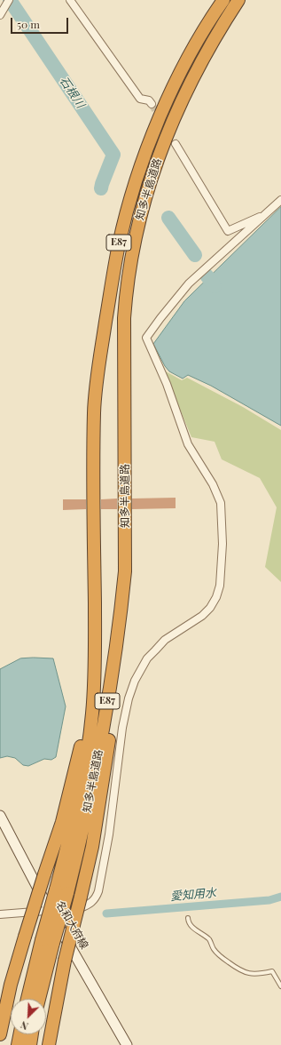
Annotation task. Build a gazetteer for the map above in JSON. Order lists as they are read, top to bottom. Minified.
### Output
{"streets":{"highway":["知多半島道路","E87"],"main road":["名和大府線"]},"water":["石根川","愛知用水"],"scale_bar":"50 m","north":"bottom left"}
